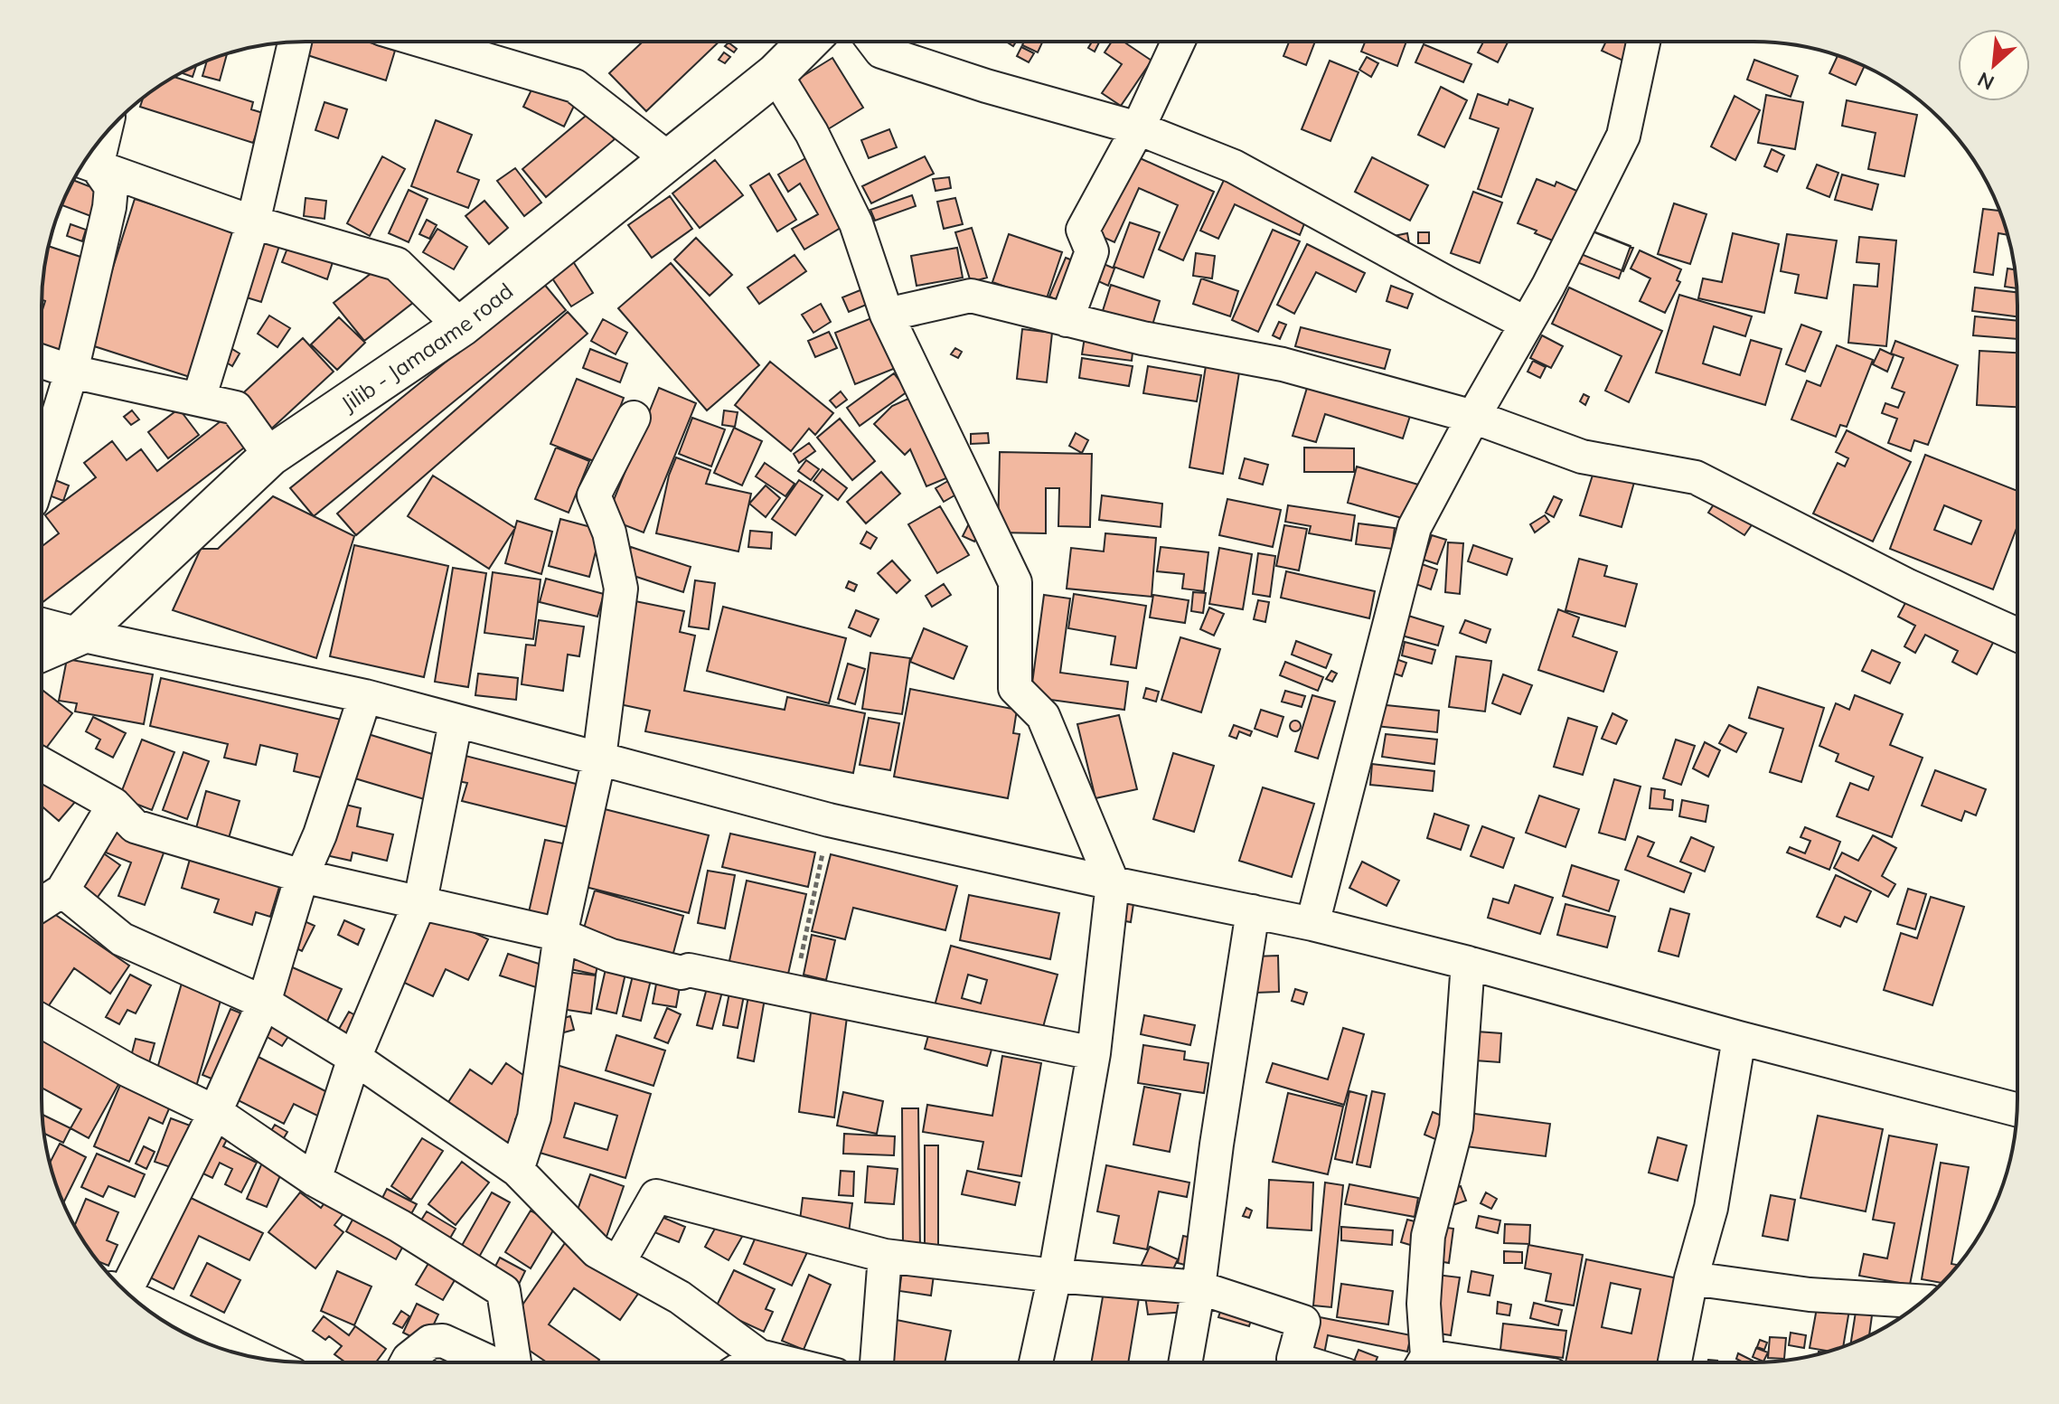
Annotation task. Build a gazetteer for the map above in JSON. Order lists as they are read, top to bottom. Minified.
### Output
{"streets":{"main road":["Jilib - Jamaame road"]},"north":"bottom left"}
